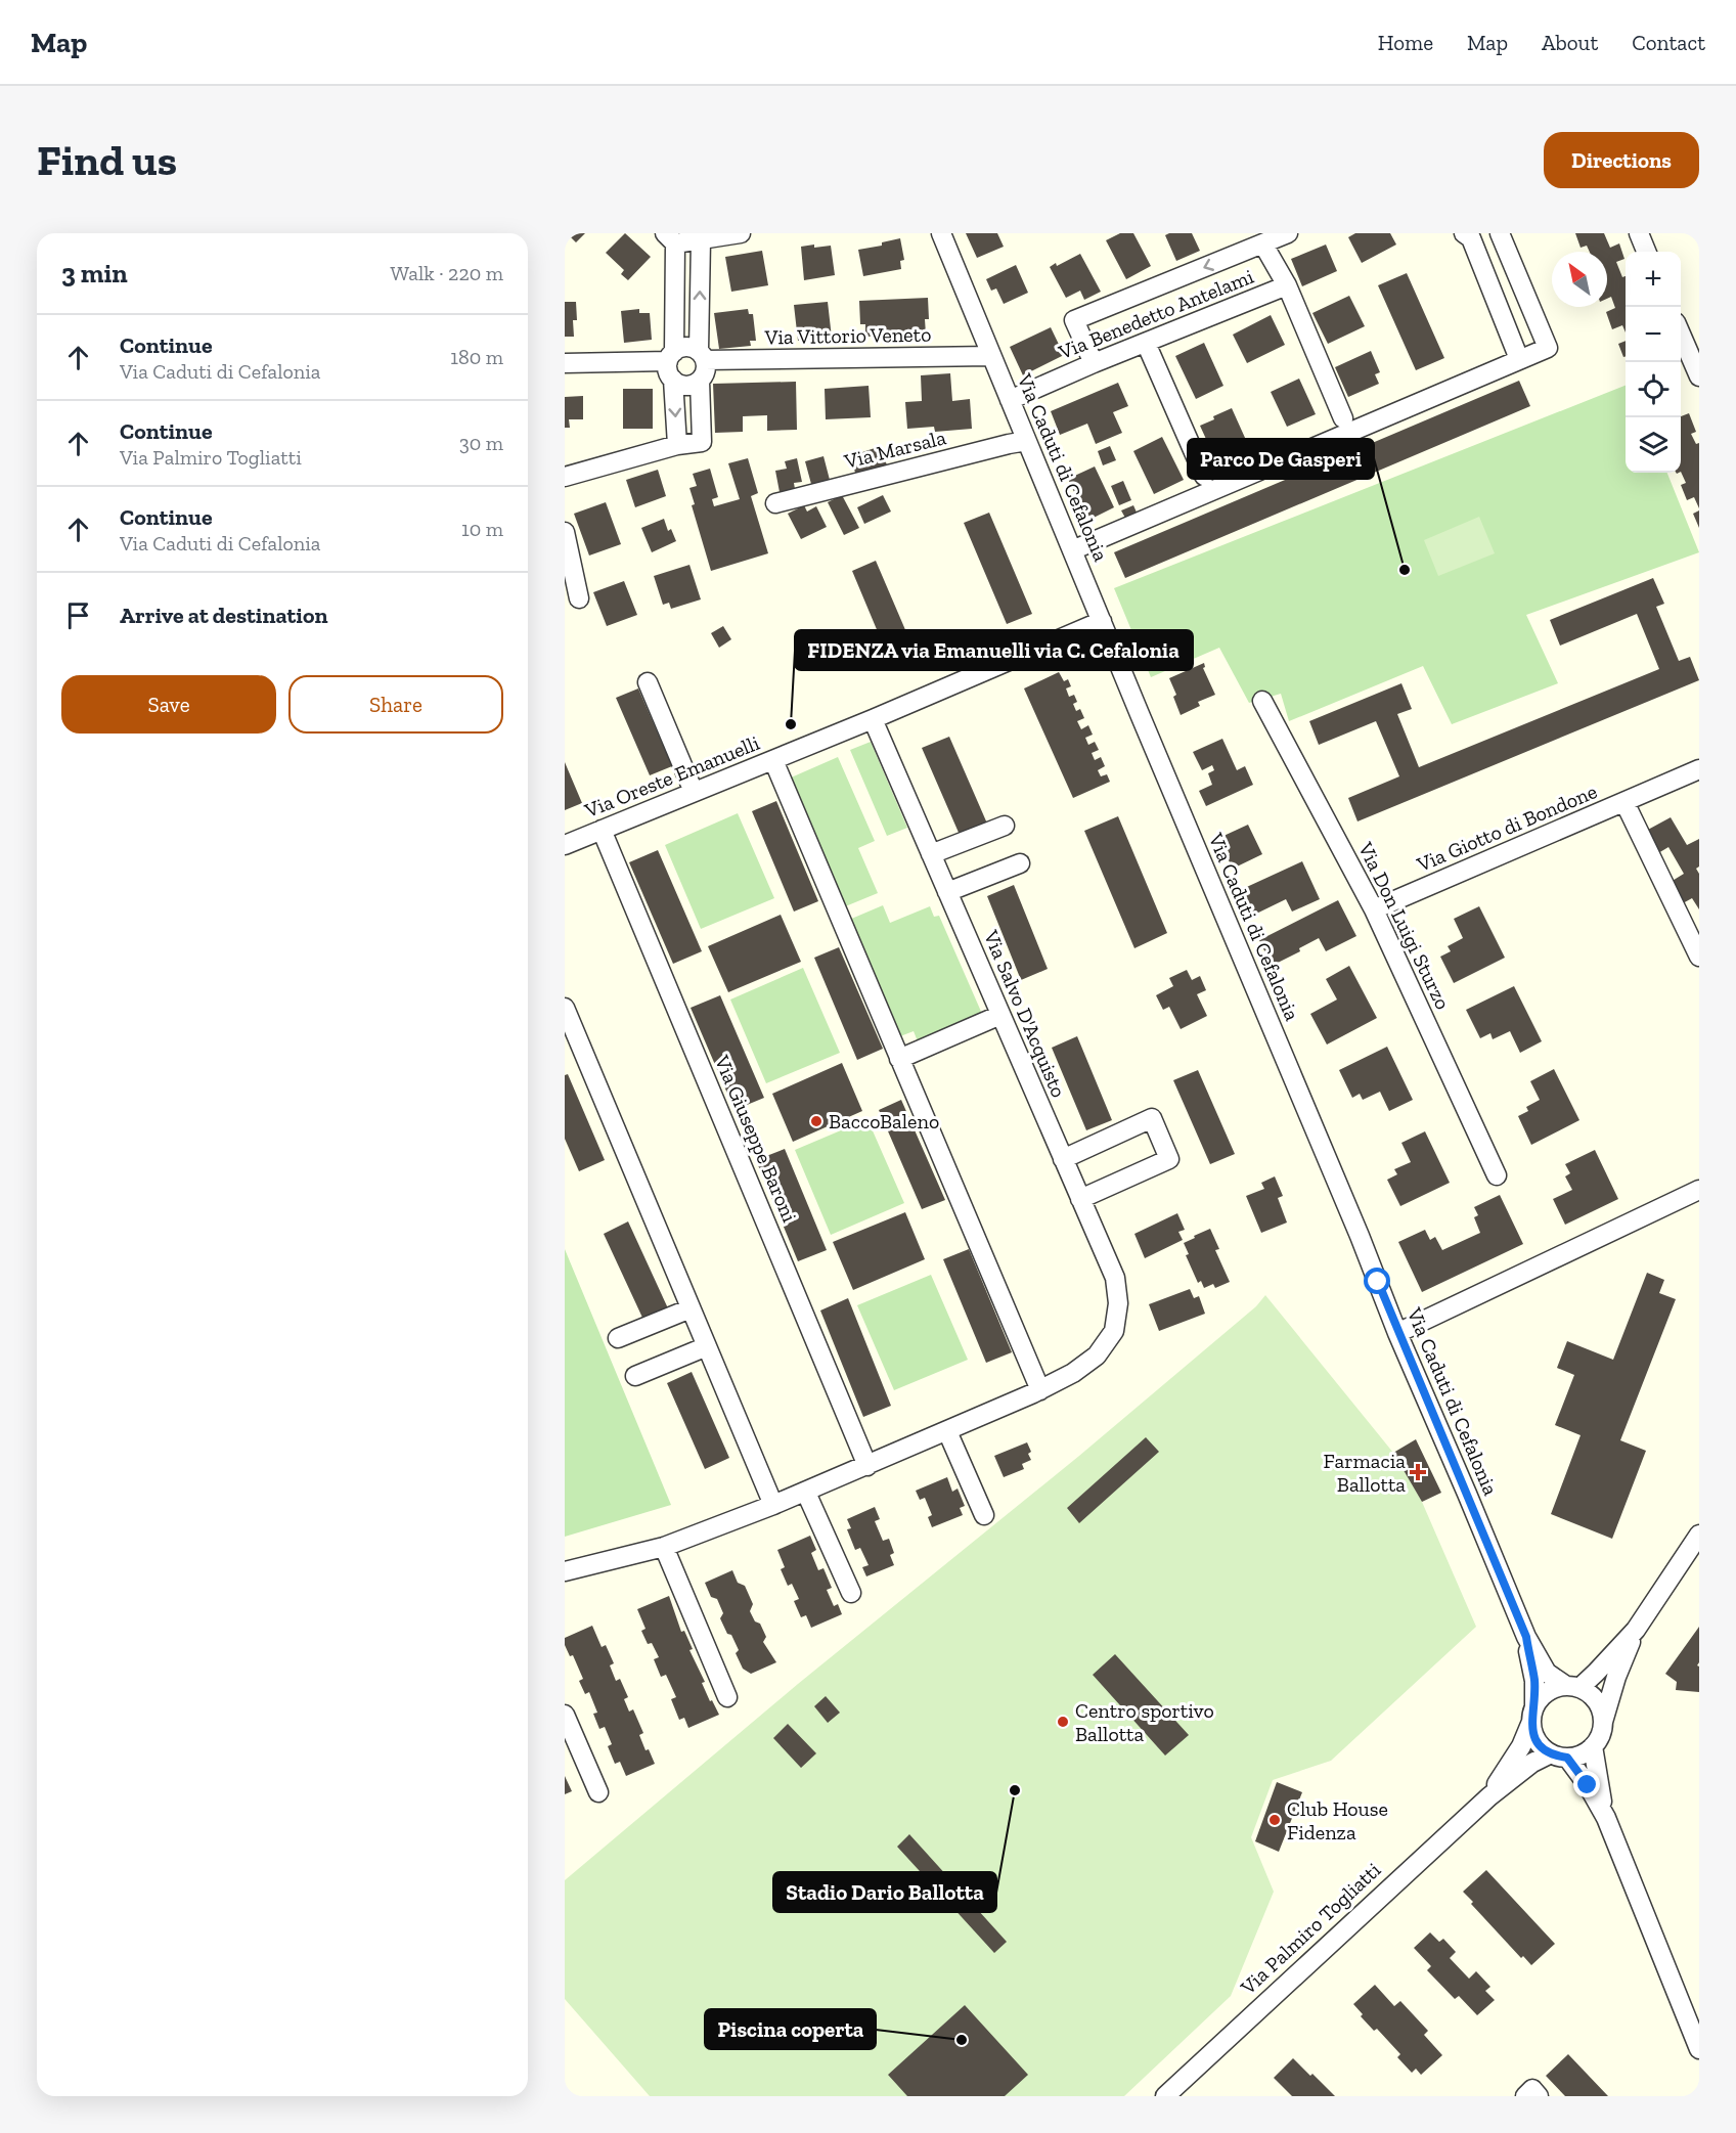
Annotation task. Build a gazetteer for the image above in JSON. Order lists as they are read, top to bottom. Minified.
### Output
{"streets":{"street":["Via Benedetto Antelami","Via Vittorio Veneto","Via Marsala","Via Caduti di Cefalonia","Via Oreste Emanuelli","Via Giotto di Bondone","Via Don Luigi Sturzo","Via Salvo D'Acquisto","Via Giuseppe Baroni","Via Palmiro Togliatti"]},"crossings":[["Via Benedetto Antelami","Via Caduti di Cefalonia"],["Via Vittorio Veneto","Via Caduti di Cefalonia"],["Via Marsala","Via Caduti di Cefalonia"],["Via Caduti di Cefalonia","Via Oreste Emanuelli"],["Via Caduti di Cefalonia","Via Palmiro Togliatti"],["Via Oreste Emanuelli","Via Salvo D'Acquisto"],["Via Oreste Emanuelli","Via Giuseppe Baroni"],["Via Giotto di Bondone","Via Don Luigi Sturzo"]],"places":{"other":["Parco De Gasperi","FIDENZA via Emanuelli via C. Cefalonia","BaccoBaleno","Centro sportivo Ballotta","Stadio Dario Ballotta","Club House Fidenza","Piscina coperta"],"health":["Farmacia Ballotta"]},"north":"top left","page":{"header":"Map","nav":["Home","Map","About","Contact"],"buttons":["Directions",["Save","Share"]],"title":"Find us","heading":["3 min","Walk · 220 m"],"map_buttons":["+","−"],"list":[["Continue","Via Caduti di Cefalonia","180 m"],["Continue","Via Palmiro Togliatti","30 m"],["Continue","Via Caduti di Cefalonia","10 m"],"Arrive at destination"]}}
